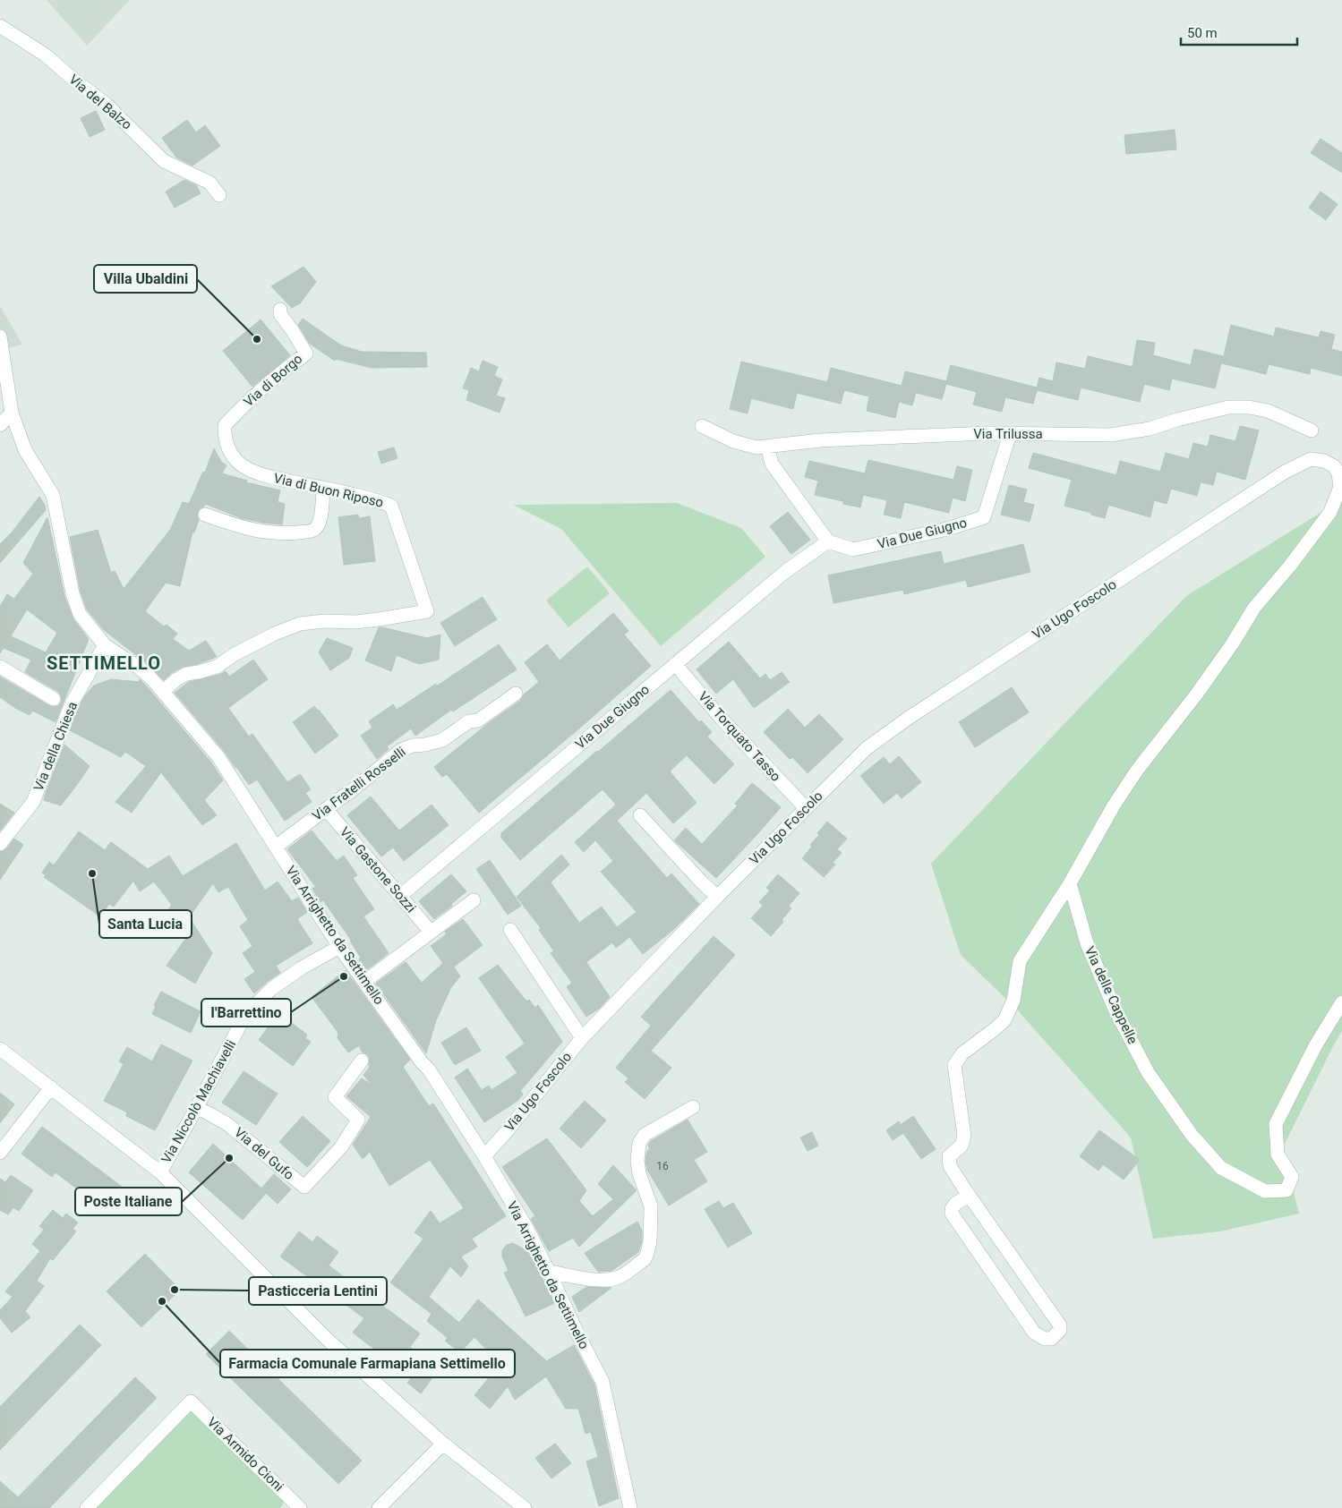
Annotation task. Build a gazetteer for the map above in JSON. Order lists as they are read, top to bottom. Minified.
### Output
{"streets":{"street":["Via del Balzo","Via di Borgo","Via Trilussa","Via di Buon Riposo","Via Due Giugno","Via Ugo Foscolo","Via Torquato Tasso","Via della Chiesa","Via Fratelli Rosselli","Via Gastone Sozzi","Via Arrighetto da Settimello","Via delle Cappelle","Via Niccolò Machiavelli","Via del Gufo","Via Armido Cioni"]},"crossings":[["Via di Borgo","Via di Buon Riposo"],["Via Trilussa","Via Due Giugno"],["Via di Buon Riposo","Via Arrighetto da Settimello"],["Via Due Giugno","Via Torquato Tasso"],["Via Due Giugno","Via Gastone Sozzi"],["Via Ugo Foscolo","Via Torquato Tasso"],["Via Ugo Foscolo","Via Arrighetto da Settimello"],["Via Ugo Foscolo","Via delle Cappelle"],["Via della Chiesa","Via Arrighetto da Settimello"],["Via Fratelli Rosselli","Via Gastone Sozzi"],["Via Fratelli Rosselli","Via Arrighetto da Settimello"],["Via Arrighetto da Settimello","Via Niccolò Machiavelli"],["Via Niccolò Machiavelli","Via del Gufo"]],"districts":["SETTIMELLO"],"places":["Villa Ubaldini","Santa Lucia","I'Barrettino","Poste Italiane","Pasticceria Lentini","Farmacia Comunale Farmapiana Settimello"],"house_numbers":["16"],"scale_bar":"50 m"}
